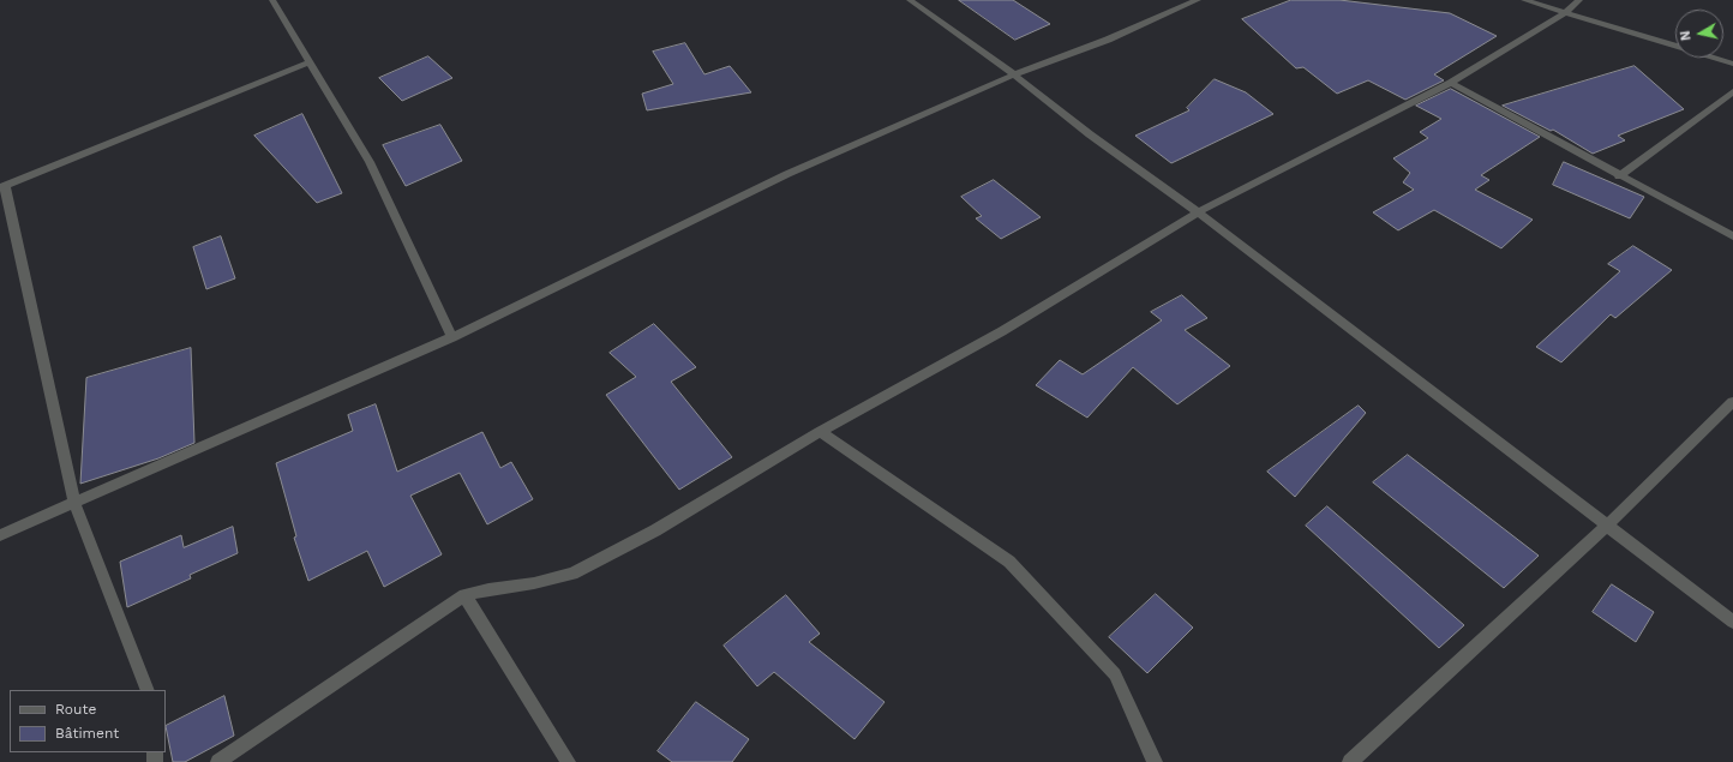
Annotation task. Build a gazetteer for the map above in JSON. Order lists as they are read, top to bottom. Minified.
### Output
{"legend":["Route","Bâtiment"],"north":"left"}
